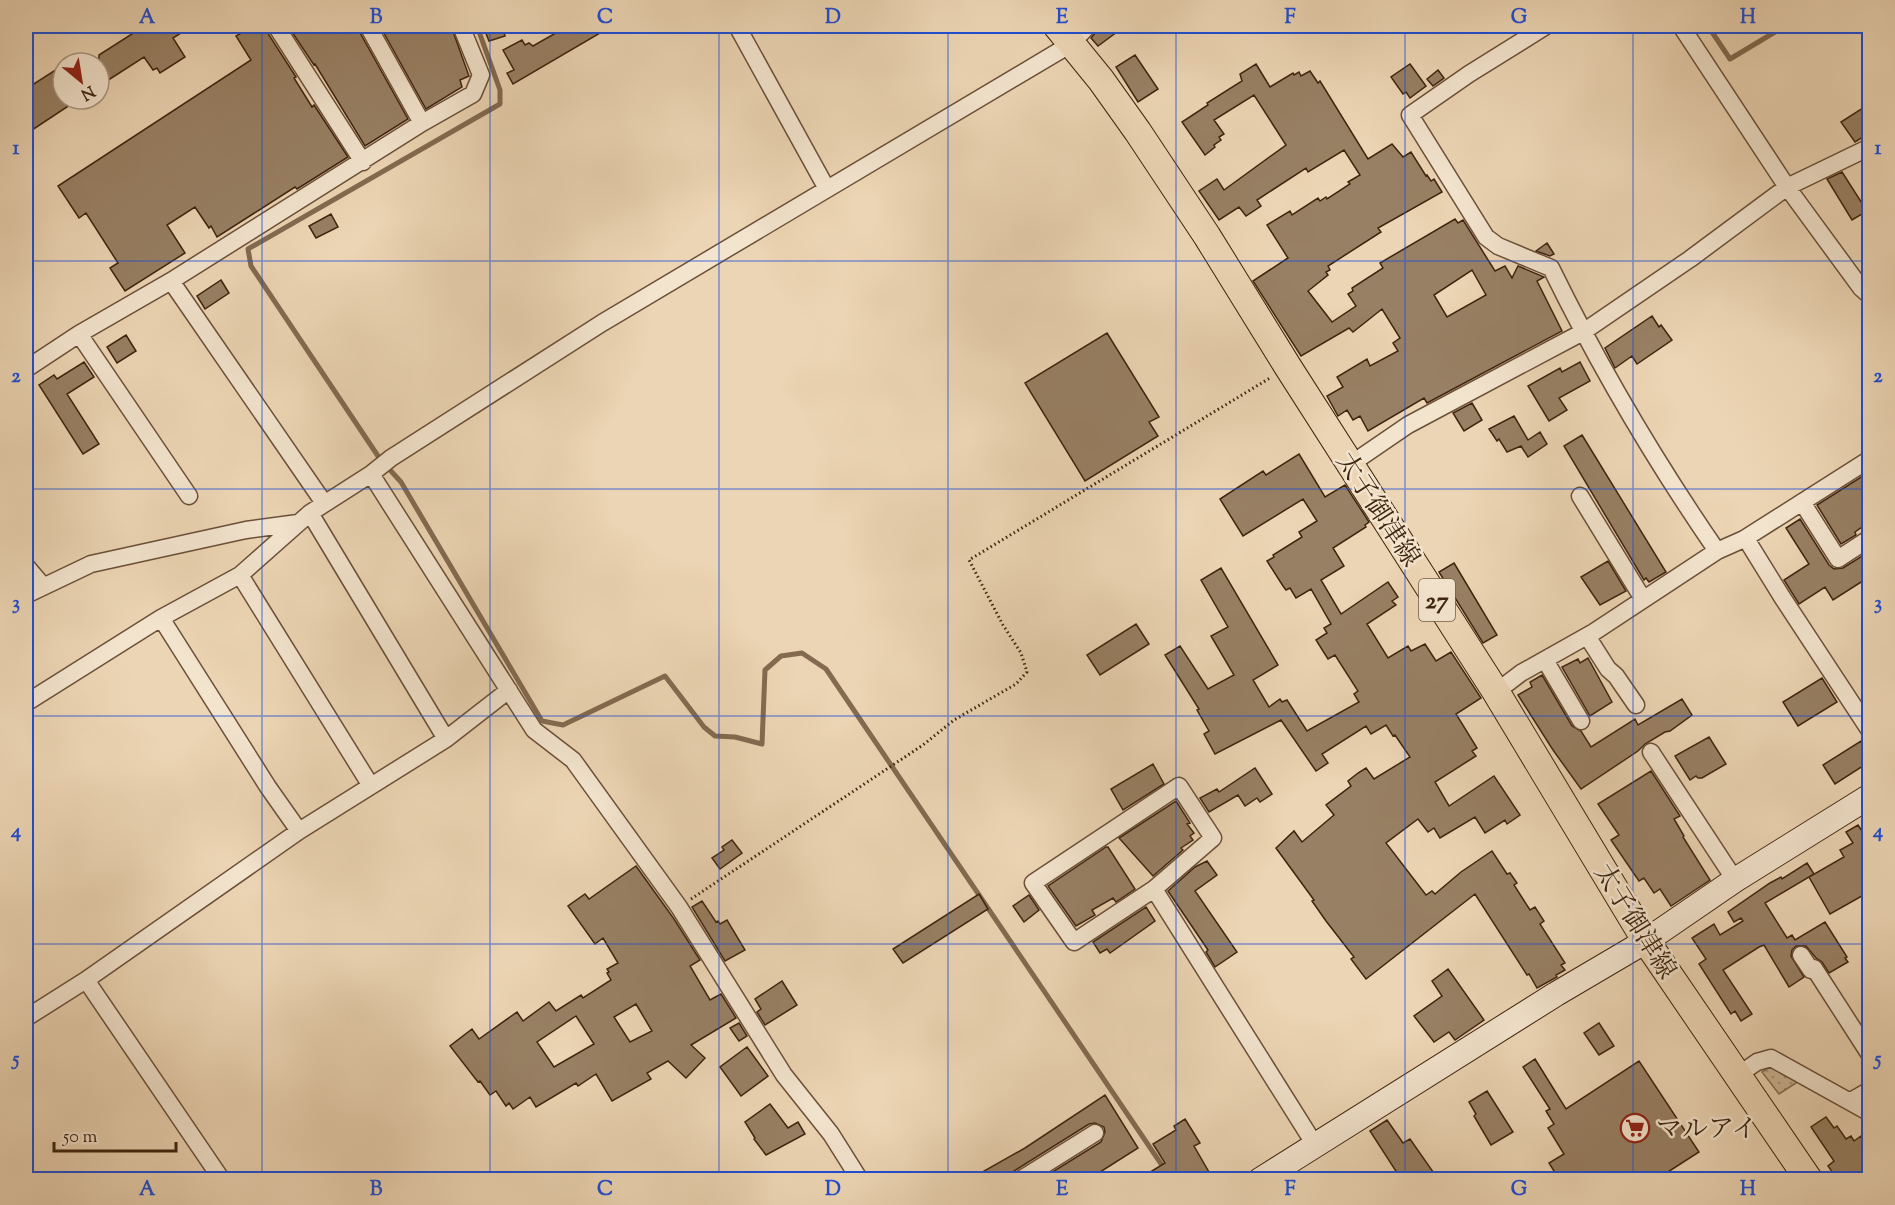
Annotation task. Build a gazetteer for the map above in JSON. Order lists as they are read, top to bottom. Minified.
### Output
{"streets":{"main road":["太子御津線","27"]},"places":{"supermarket":["マルアイ"]},"scale_bar":"50 m","north":"bottom right","grid":{"columns":["A","B","C","D","E","F","G","H"],"rows":["1","2","3","4","5"]}}
